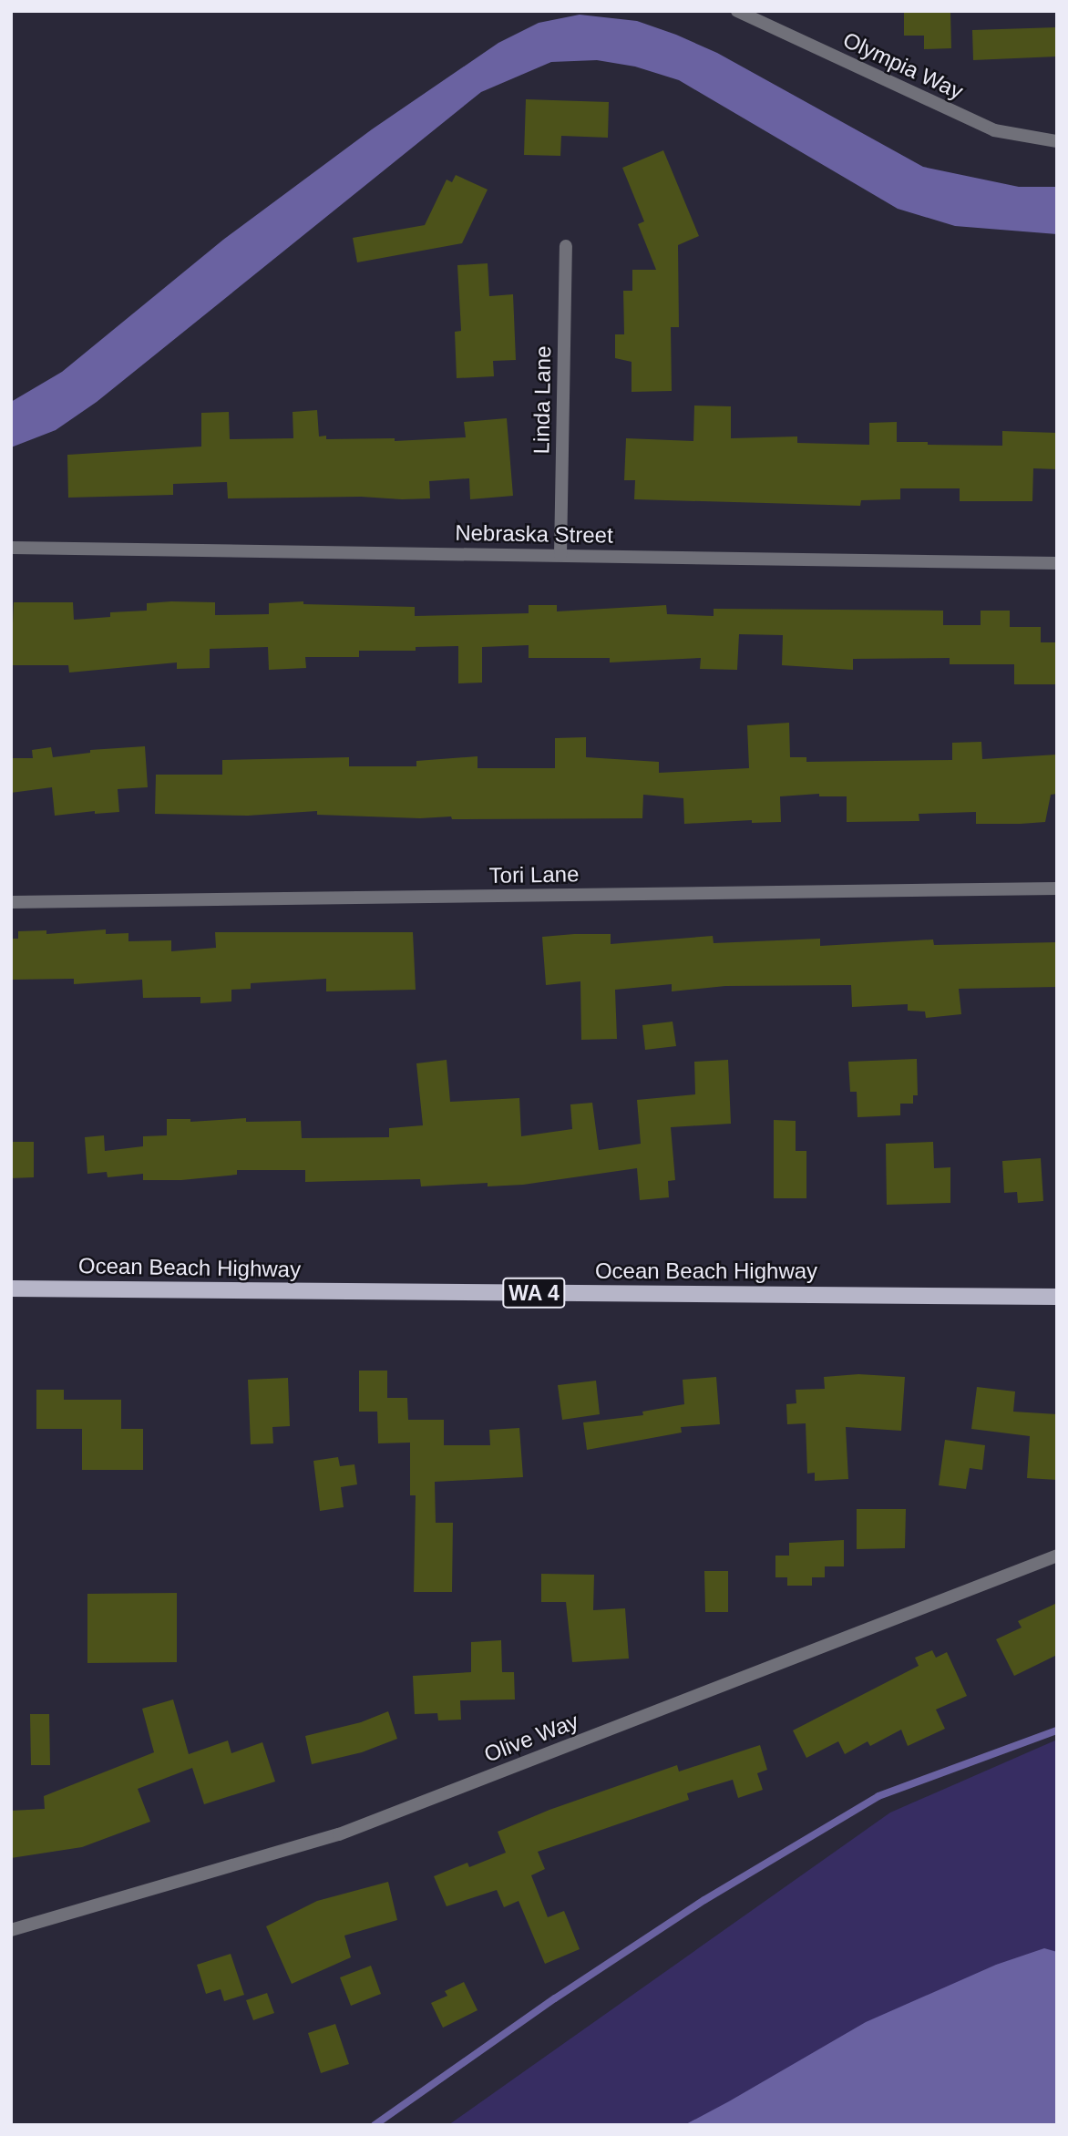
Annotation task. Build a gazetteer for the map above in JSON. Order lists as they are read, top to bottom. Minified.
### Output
{"streets":{"main road":["Ocean Beach Highway","WA 4"],"street":["Olympia Way","Linda Lane","Nebraska Street","Tori Lane","Olive Way"]},"crossings":[["Linda Lane","Nebraska Street"]]}
